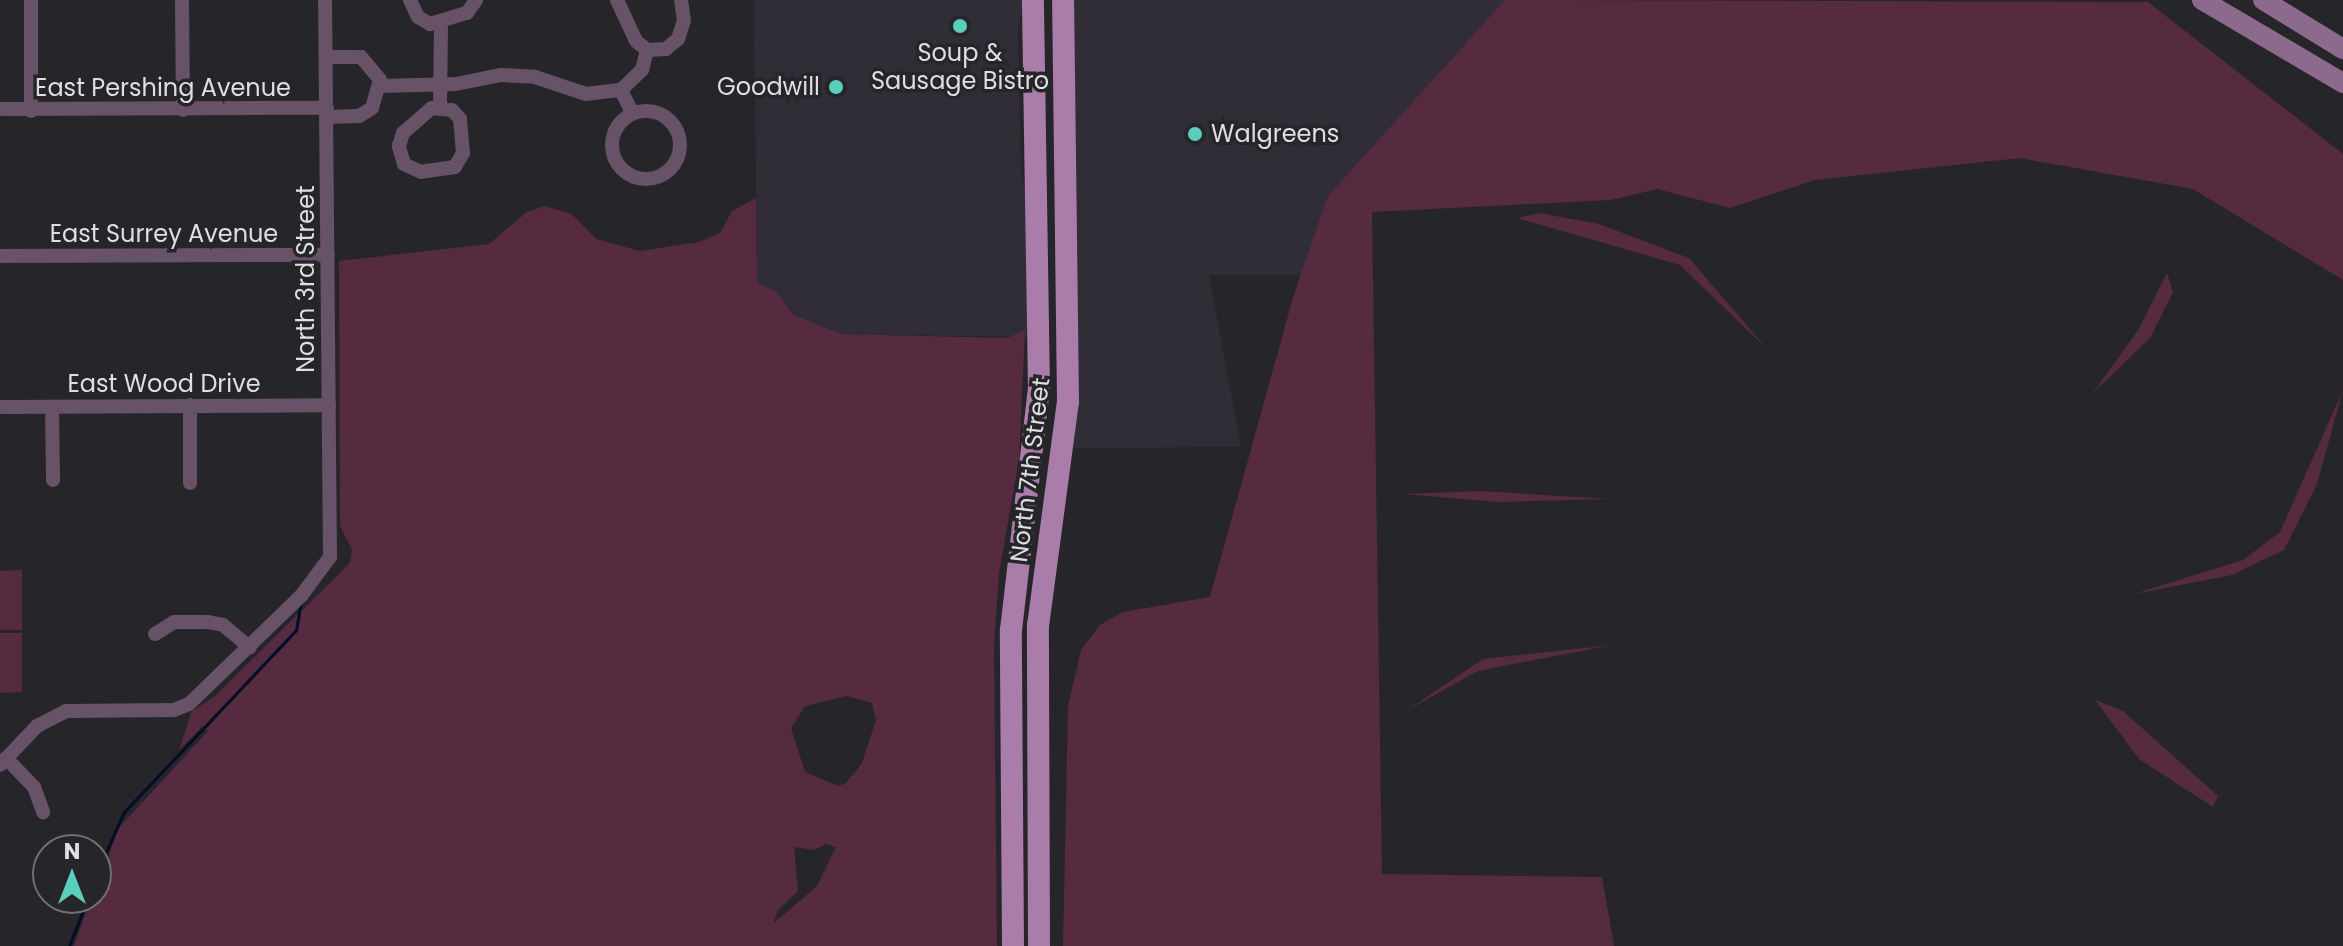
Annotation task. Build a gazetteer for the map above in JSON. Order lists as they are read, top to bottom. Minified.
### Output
{"streets":{"main road":["North 7th Street"],"street":["East Pershing Avenue","East Surrey Avenue","North 3rd Street","East Wood Drive"]},"crossings":[["East Pershing Avenue","North 3rd Street"],["East Surrey Avenue","North 3rd Street"],["North 3rd Street","East Wood Drive"]],"places":["Soup & Sausage Bistro","Goodwill","Walgreens"],"north":"top"}
